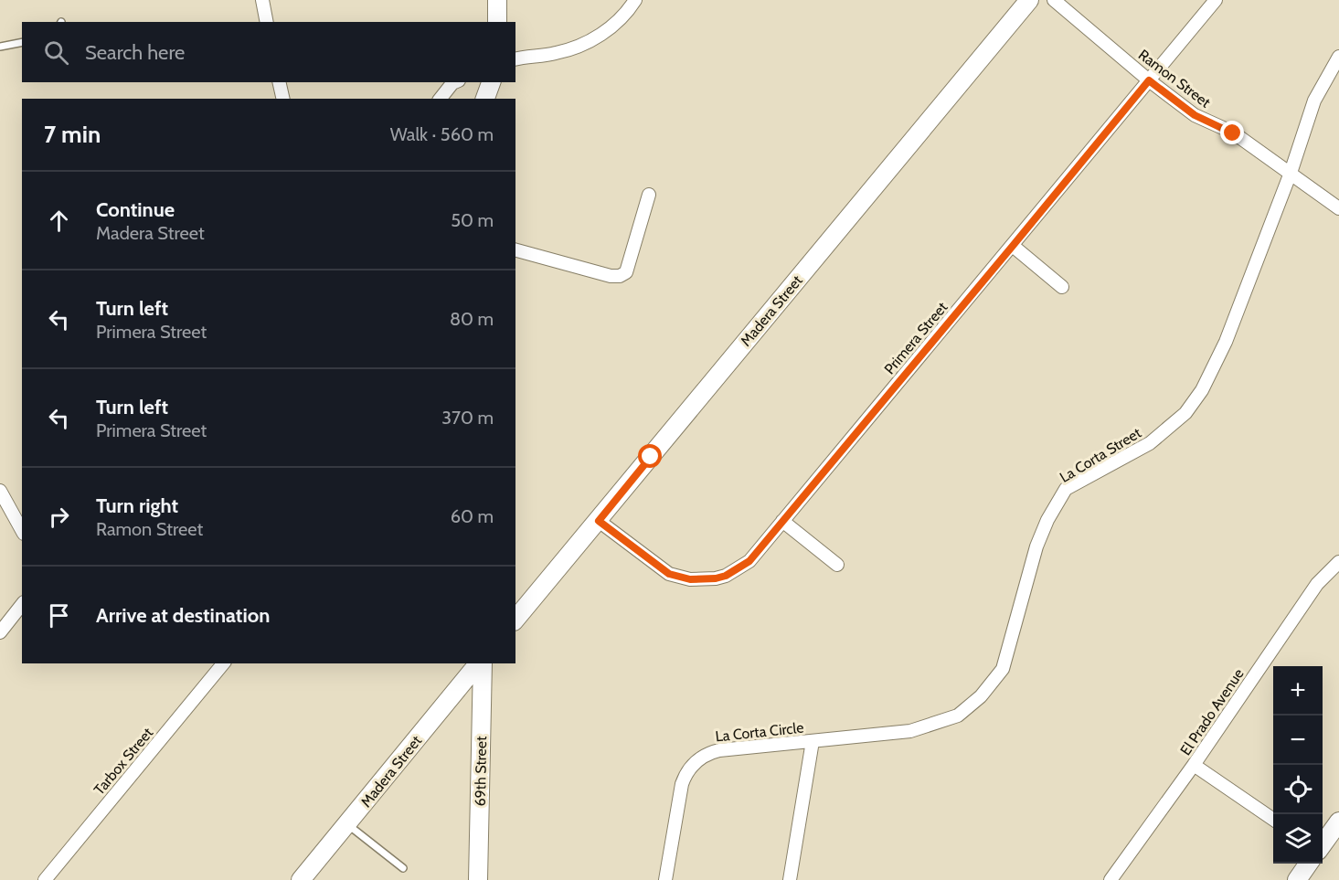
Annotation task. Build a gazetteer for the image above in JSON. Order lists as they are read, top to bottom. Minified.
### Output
{"streets":{"street":["Ramon Street","Madera Street","Primera Street","La Corta Street","El Prado Avenue","La Corta Circle","Tarbox Street","69th Street"]},"crossings":[["Ramon Street","Primera Street"],["Ramon Street","La Corta Street"],["Madera Street","Primera Street"],["La Corta Street","La Corta Circle"]],"page":{"search":"Search here","heading":["7 min","Walk · 560 m"],"list":[["Continue","Madera Street","50 m"],["Turn left","Primera Street","80 m"],["Turn left","Primera Street","370 m"],["Turn right","Ramon Street","60 m"],"Arrive at destination"],"map_buttons":["+","−"]}}
